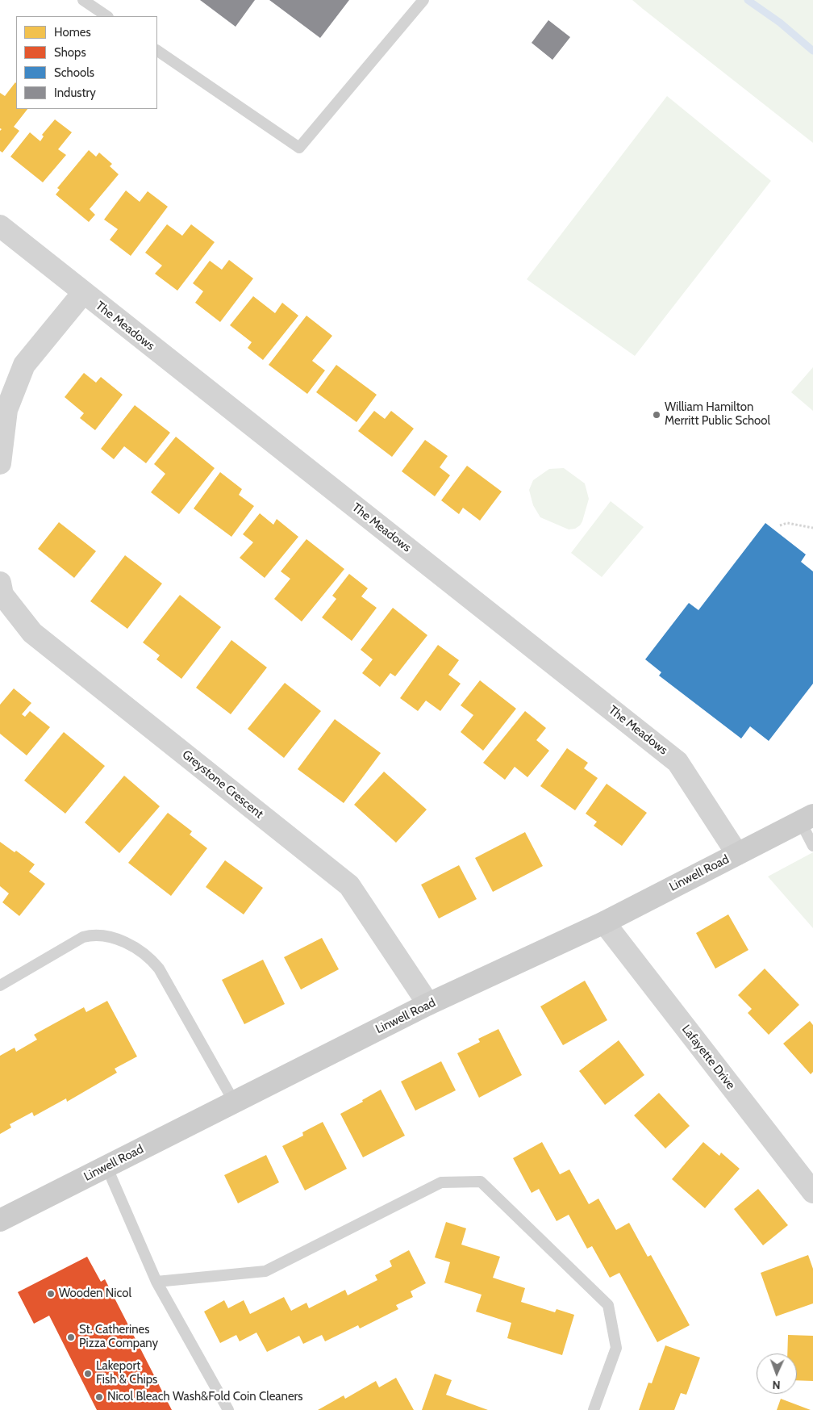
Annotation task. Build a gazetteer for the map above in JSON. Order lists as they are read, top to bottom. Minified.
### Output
{"streets":{"main road":["Linwell Road"],"street":["The Meadows","Greystone Crescent","Lafayette Drive"]},"crossings":[["The Meadows","Linwell Road"],["Greystone Crescent","Linwell Road"],["Linwell Road","Lafayette Drive"]],"places":["William Hamilton Merritt Public School","Wooden Nicol","St. Catherines Pizza Company","Lakeport Fish & Chips","Nicol Bleach Wash&Fold Coin Cleaners"],"legend":["Homes","Shops","Schools","Industry"],"north":"bottom"}
